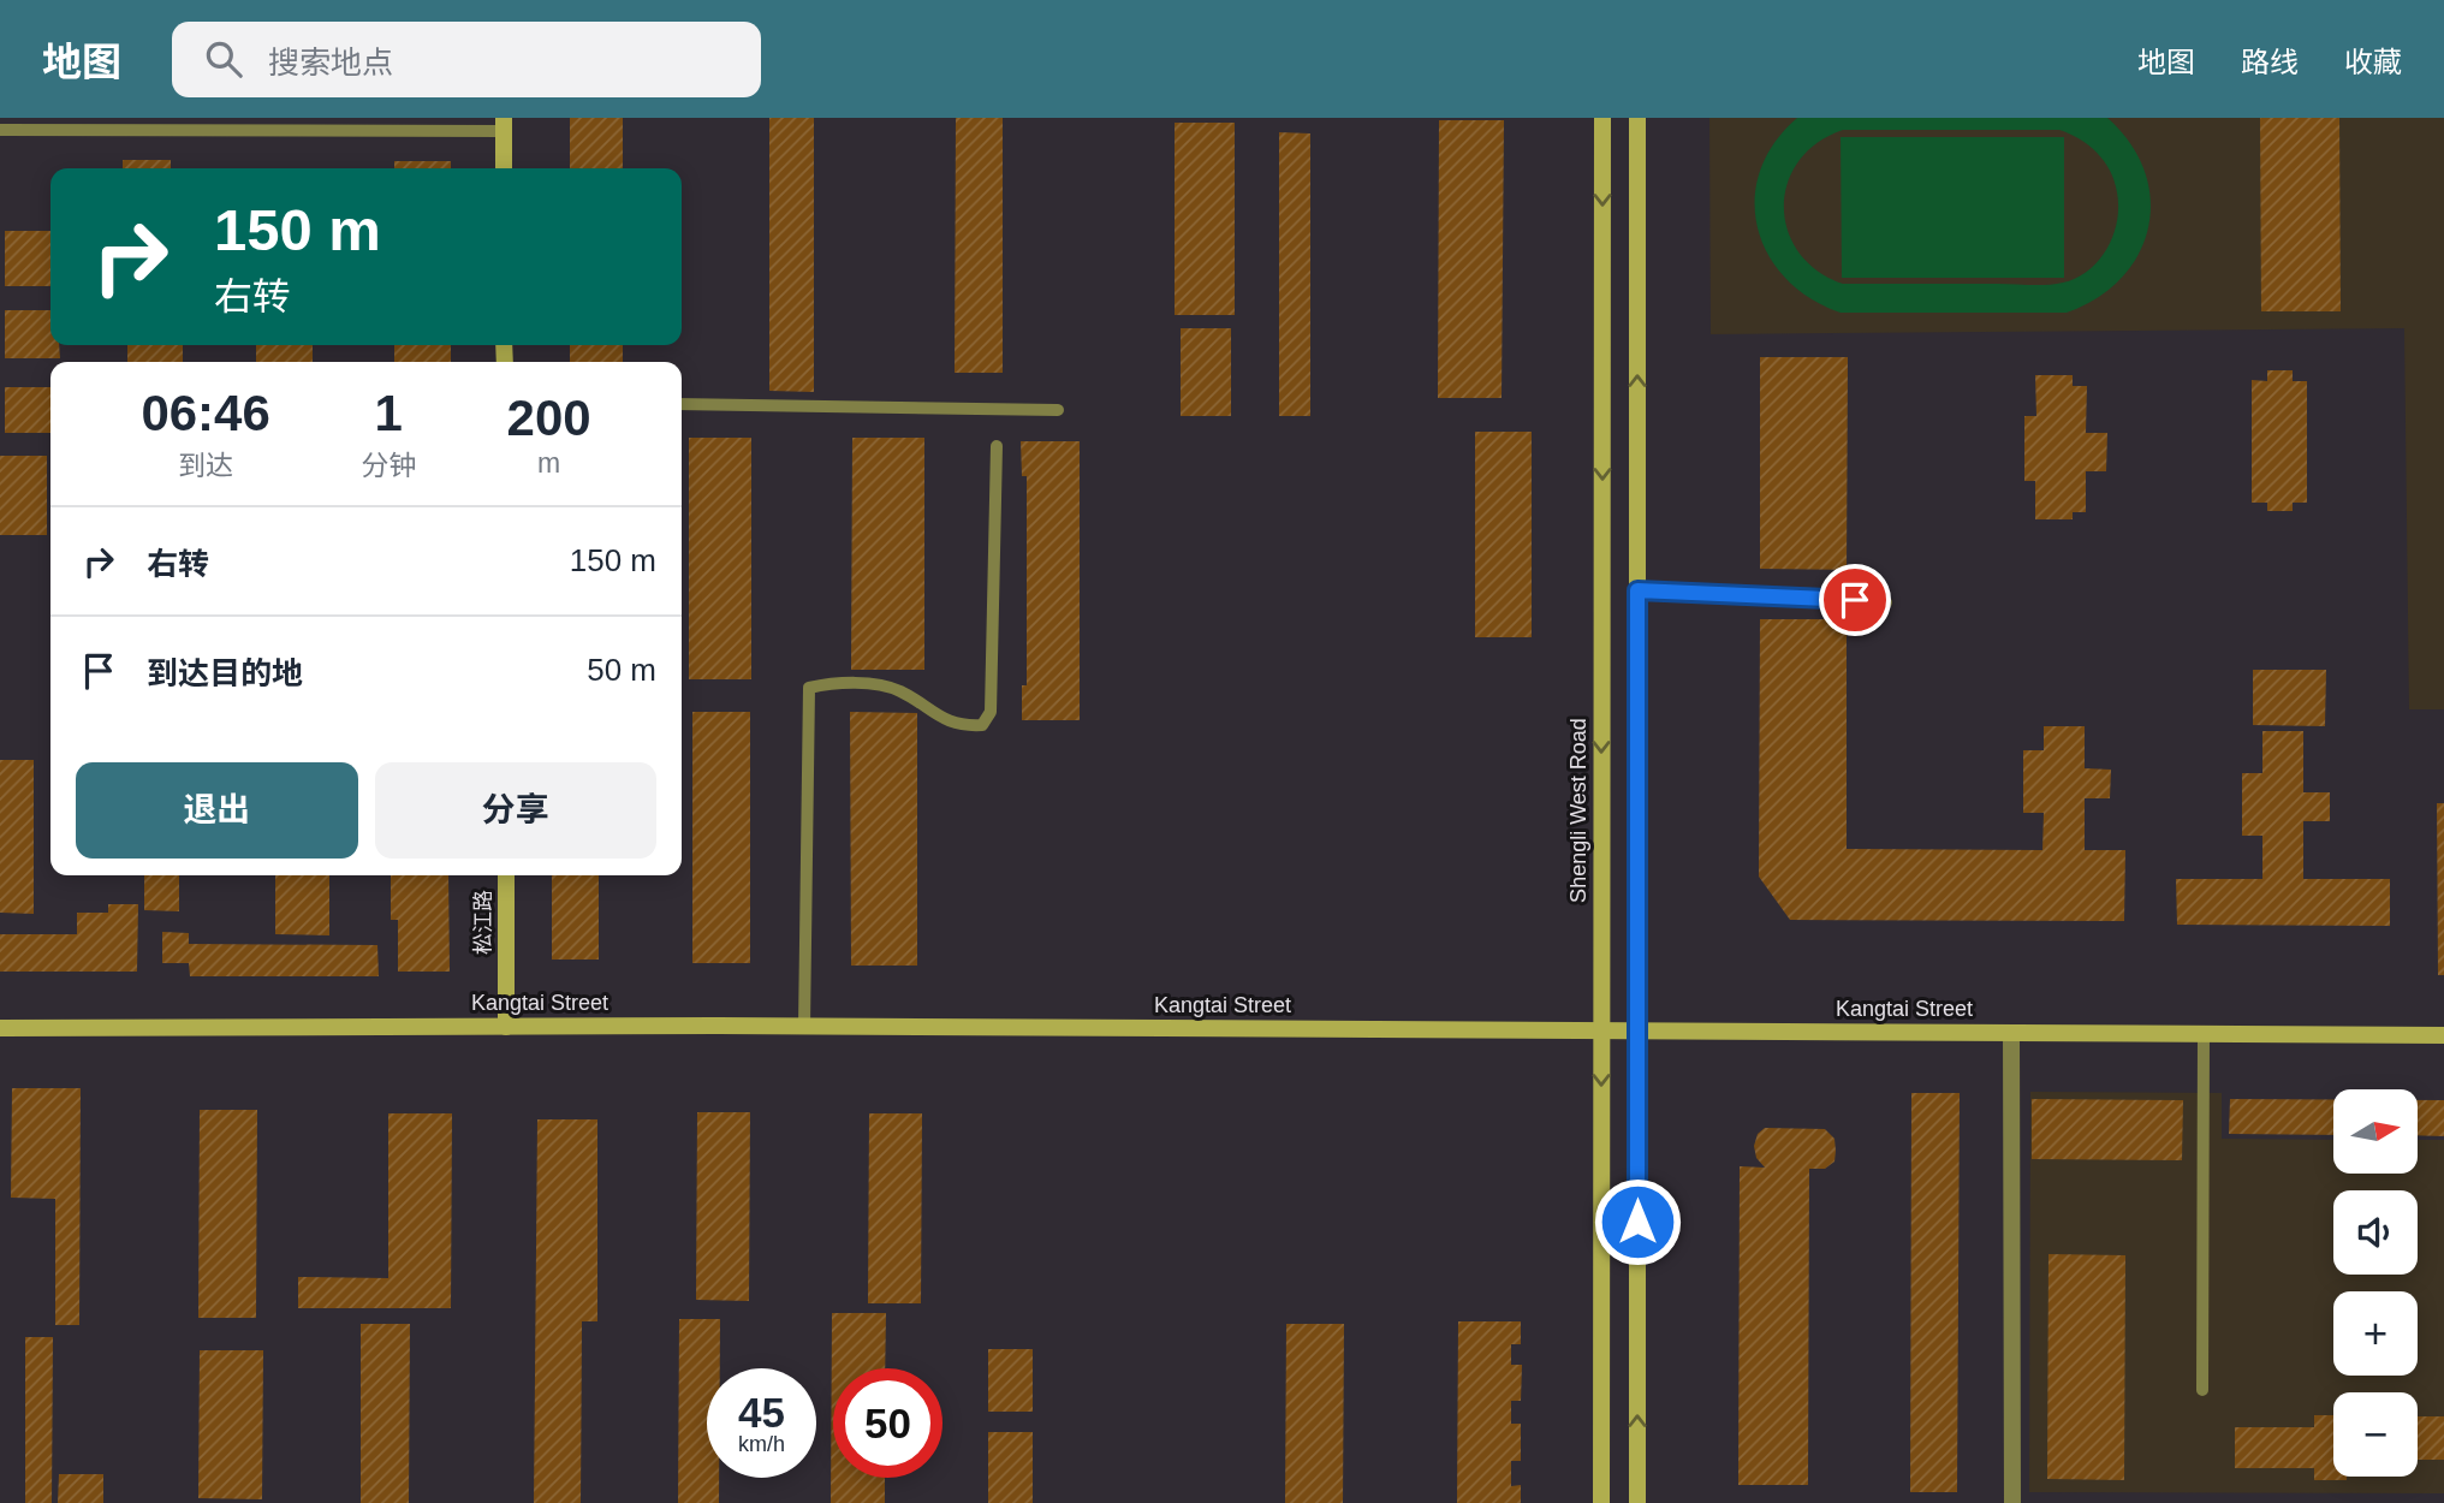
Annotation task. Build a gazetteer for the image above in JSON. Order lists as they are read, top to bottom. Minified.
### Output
{"streets":{"main road":["Shengli West Road","松江路","Kangtai Street"]},"crossings":[["Shengli West Road","Kangtai Street"],["松江路","Kangtai Street"]],"north":"right","page":{"header":"地图","search":"搜索地点","nav":["地图","路线","收藏"],"turn":["150 m","右转"],"eta":["06:46","到达","1","分钟","200","m"],"list":[{"name":"右转","value":"150 m"},{"name":"到达目的地","value":"50 m"}],"buttons":["退出","分享"],"map_buttons":["+","−"],"speed":"45 km/h","limit":"50"}}
